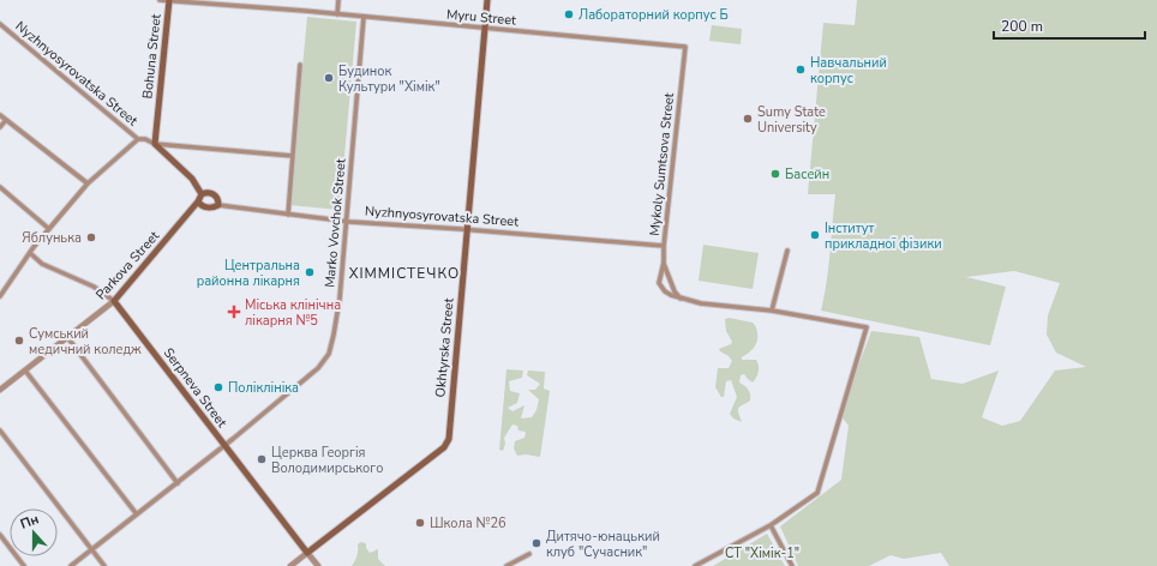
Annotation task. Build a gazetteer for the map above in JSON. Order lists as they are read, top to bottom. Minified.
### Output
{"streets":{"main road":["Bohuna Street","Nyzhnyosyrovatska Street","Parkova Street","Okhtyrska Street","Serpneva Street"],"street":["Myru Street","Mykoly Sumtsova Street","Marko Vovchok Street"]},"crossings":[["Myru Street","Bohuna Street"],["Myru Street","Mykoly Sumtsova Street"],["Myru Street","Marko Vovchok Street"],["Myru Street","Okhtyrska Street"],["Bohuna Street","Nyzhnyosyrovatska Street"],["Nyzhnyosyrovatska Street","Mykoly Sumtsova Street"],["Nyzhnyosyrovatska Street","Marko Vovchok Street"],["Nyzhnyosyrovatska Street","Parkova Street"],["Nyzhnyosyrovatska Street","Okhtyrska Street"],["Marko Vovchok Street","Serpneva Street"],["Parkova Street","Serpneva Street"],["Okhtyrska Street","Serpneva Street"]],"districts":["ХІММІСТЕЧКО"],"parks":["СТ \"Хімік-1\""],"places":{"other":["Лабораторний корпус Б","Навчальний корпус","Будинок Культури \"Хімік\"","Sumy State University","Басейн","Інститут прикладної фізики","Яблунька","Центральна районна лікарня","Сумський медичний коледж","Поліклініка","Церква Георгія Володимирського","Школа №26","Дитячо-юнацький клуб \"Сучасник\""],"health":["Міська клінічна лікарня №5"]},"scale_bar":"200 m","north":"top"}
